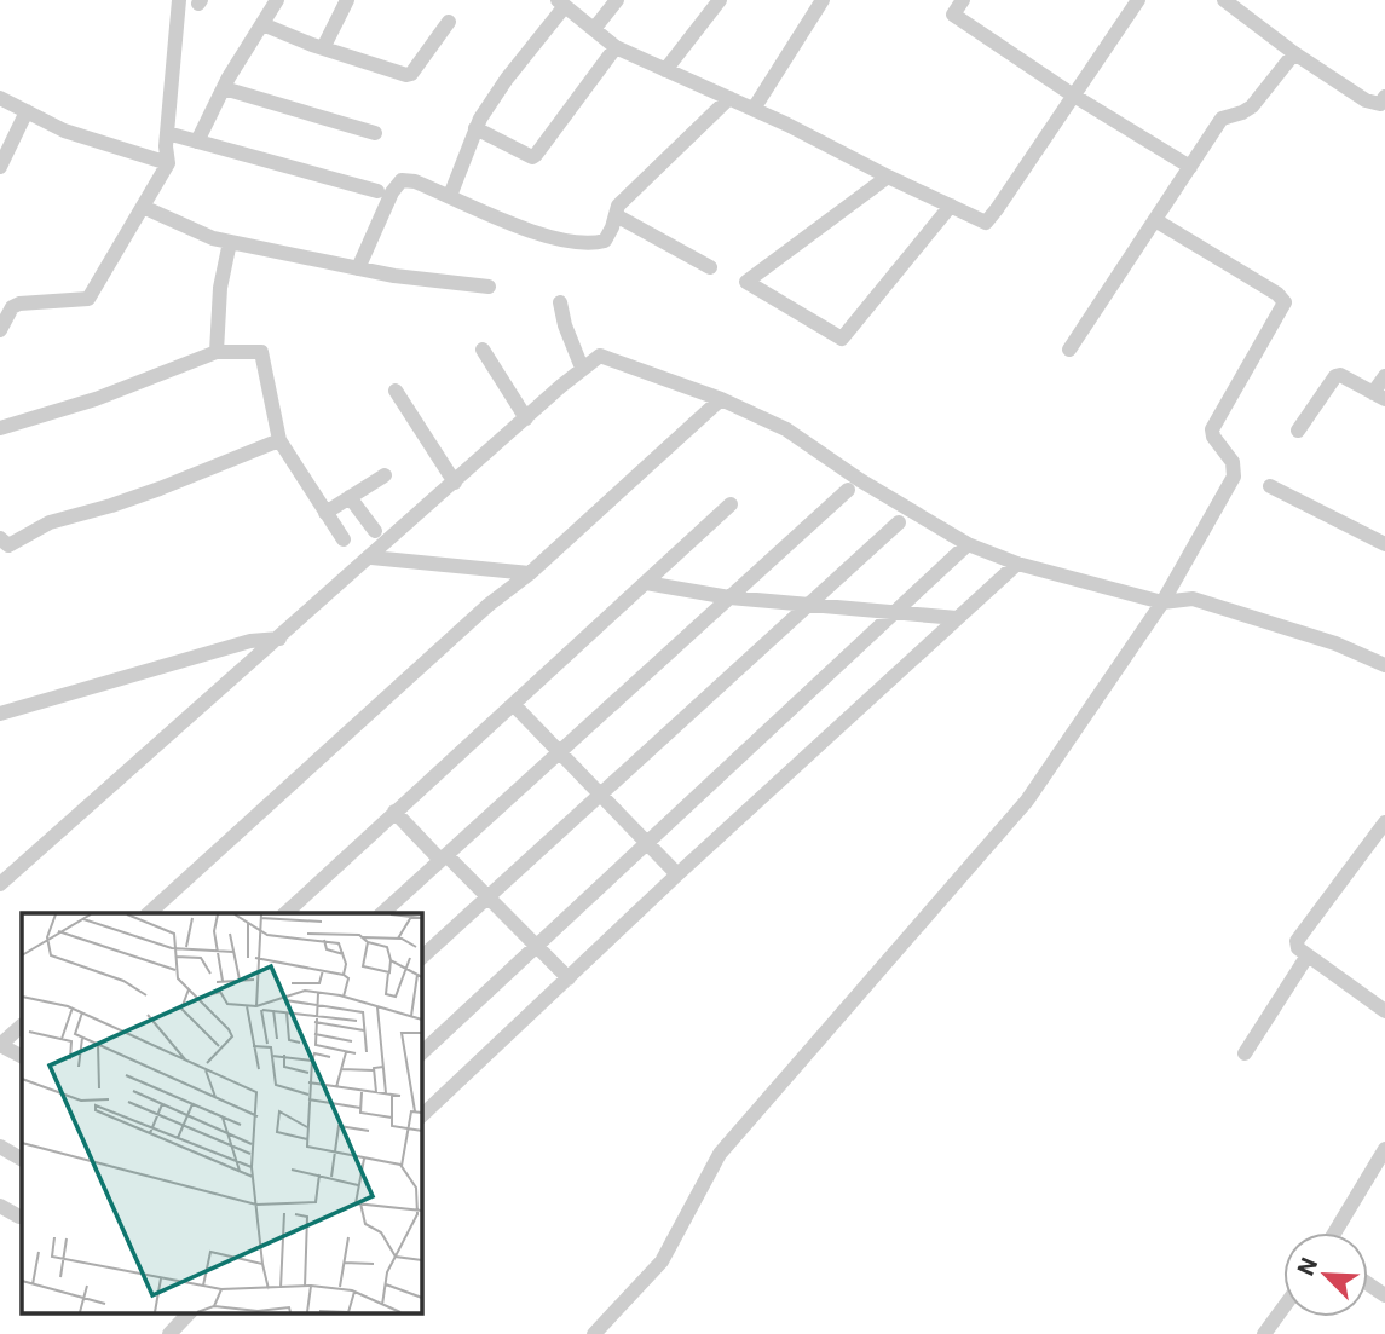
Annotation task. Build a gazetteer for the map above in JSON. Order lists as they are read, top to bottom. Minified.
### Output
{"north":"top left"}
